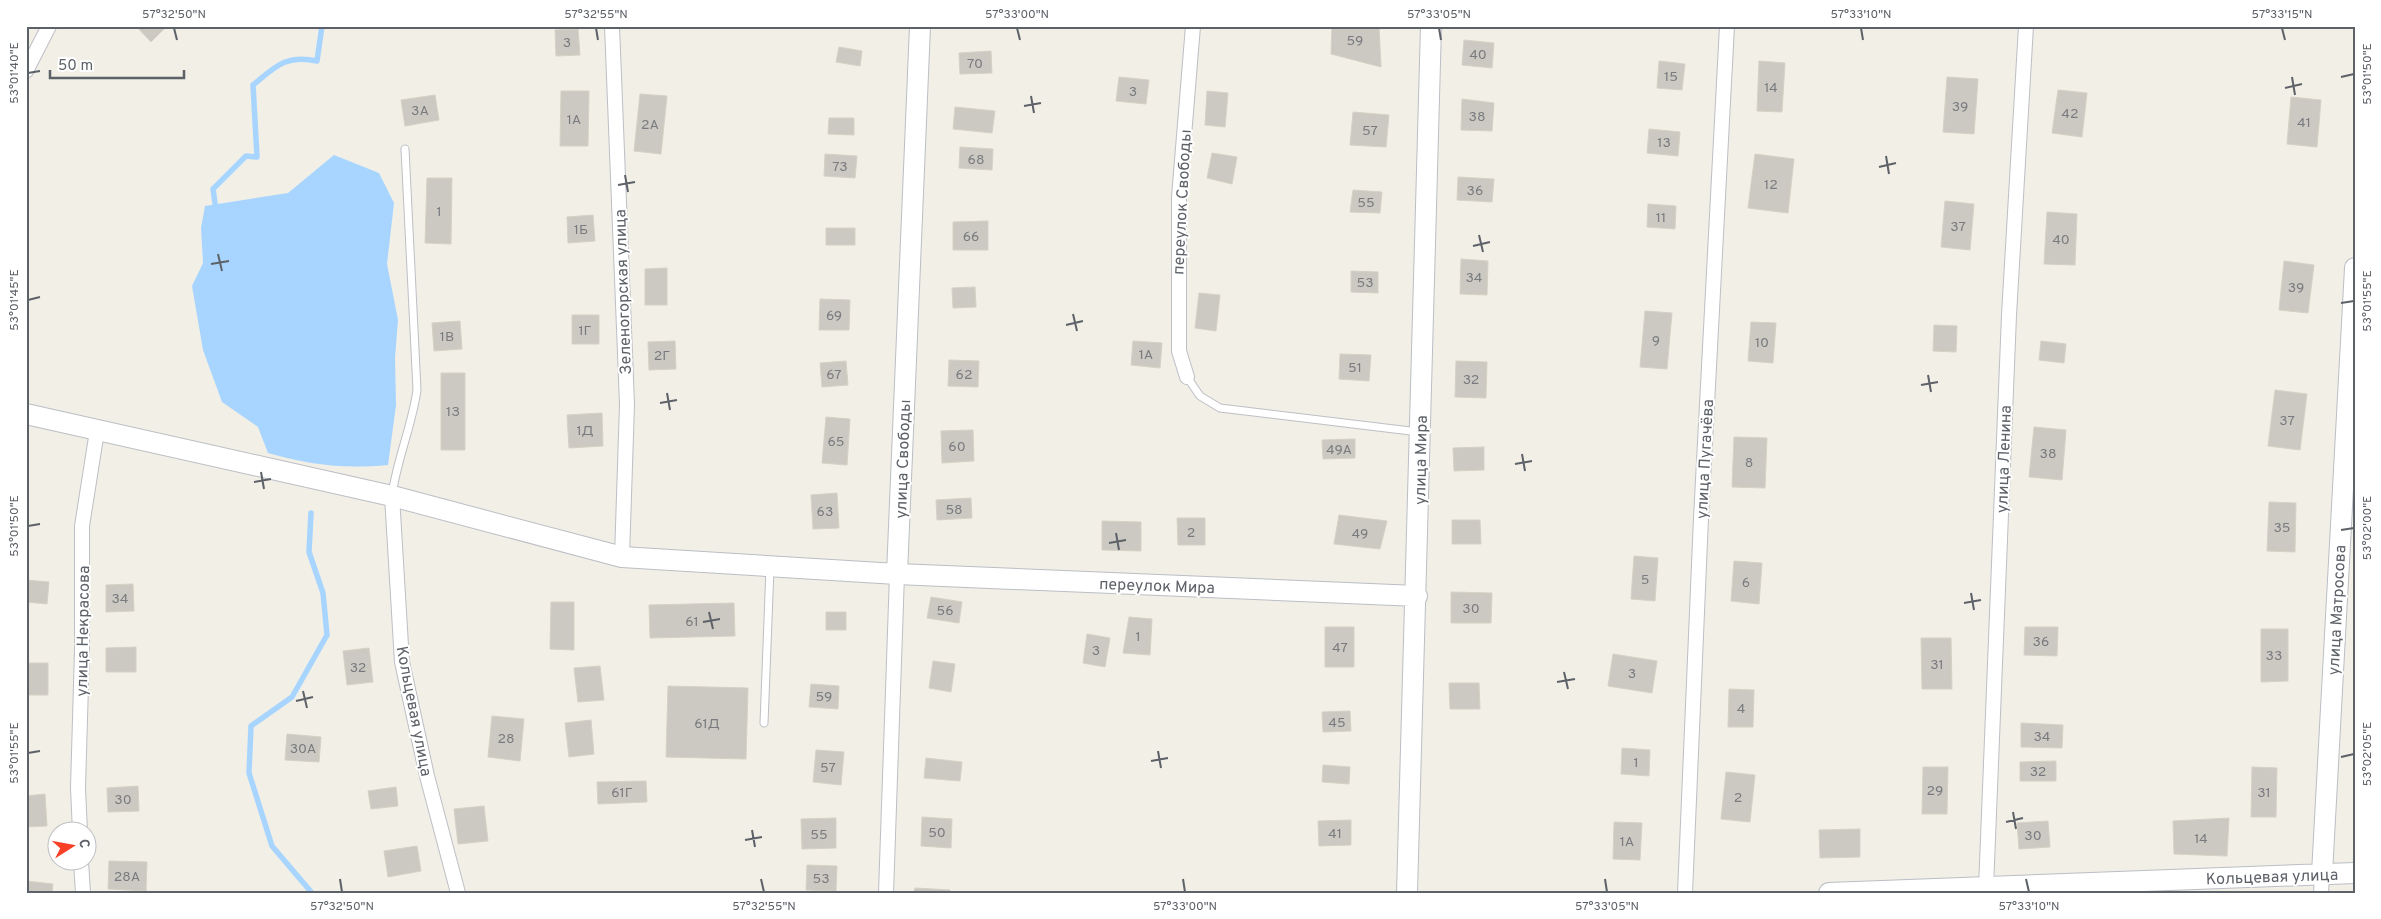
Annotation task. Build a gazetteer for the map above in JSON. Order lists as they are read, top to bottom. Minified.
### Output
{"streets":{"street":["переулок Свободы","Зеленогорская улица","улица Свободы","улица Пугачёва","улица Ленина","улица Мира","переулок Мира","улица Матросова","улица Некрасова","Кольцевая улица"]},"crossings":[["Зеленогорская улица","переулок Мира"],["улица Свободы","переулок Мира"],["улица Ленина","Кольцевая улица"],["улица Мира","переулок Мира"],["переулок Мира","улица Некрасова"],["переулок Мира","Кольцевая улица"],["улица Матросова","Кольцевая улица"]],"house_numbers":["59","3","40","70","15","14","3","39","3А","42","38","1А","41","2А","57","13","68","73","12","36","55","1","11","37","1Б","66","40","34","53","39","69","1Г","1В","9","10","1А","2Г","51","67","62","32","1З","37","1Д","65","60","49А","38","8","58","63","35","2","49","5","6","34","30","56","61","1","36","47","3","33","31","32","3","59","4","45","61Д","34","28","30А","1","57","32","29","61Г","31","2","30","50","41","55","30","14","1А","28А","53"],"scale_bar":"50 m","north":"right","coordinates":["57°32'50\"N","57°32'55\"N","57°33'00\"N","57°33'05\"N","57°33'10\"N","57°33'15\"N","53°01'40\"E","53°01'50\"E","53°01'45\"E","53°01'55\"E","53°02'00\"E","53°02'05\"E"]}
